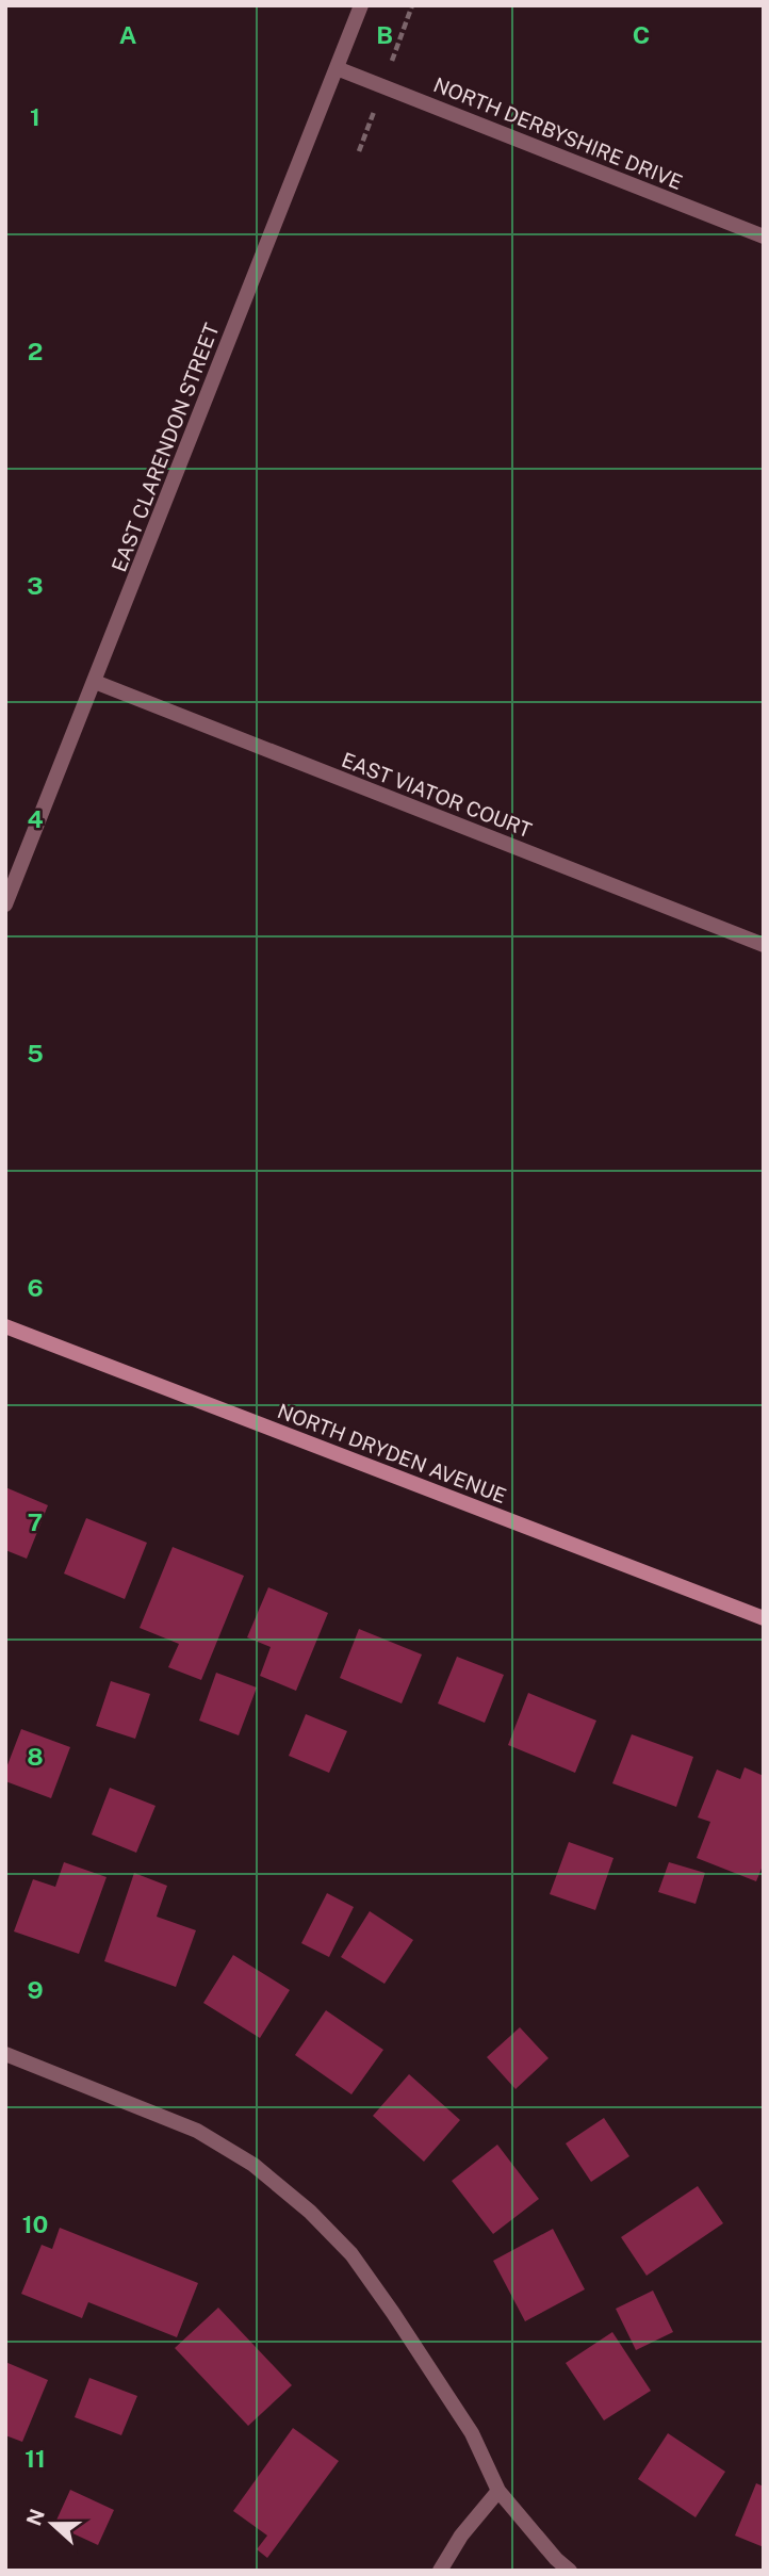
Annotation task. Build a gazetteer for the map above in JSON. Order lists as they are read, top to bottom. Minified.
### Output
{"streets":{"street":["NORTH DERBYSHIRE DRIVE","EAST CLARENDON STREET","EAST VIATOR COURT","NORTH DRYDEN AVENUE"]},"crossings":[["NORTH DERBYSHIRE DRIVE","EAST CLARENDON STREET"],["EAST CLARENDON STREET","EAST VIATOR COURT"]],"north":"left","grid":{"columns":["A","B","C"],"rows":["1","2","3","4","5","6","7","8","9","10","11"]}}
